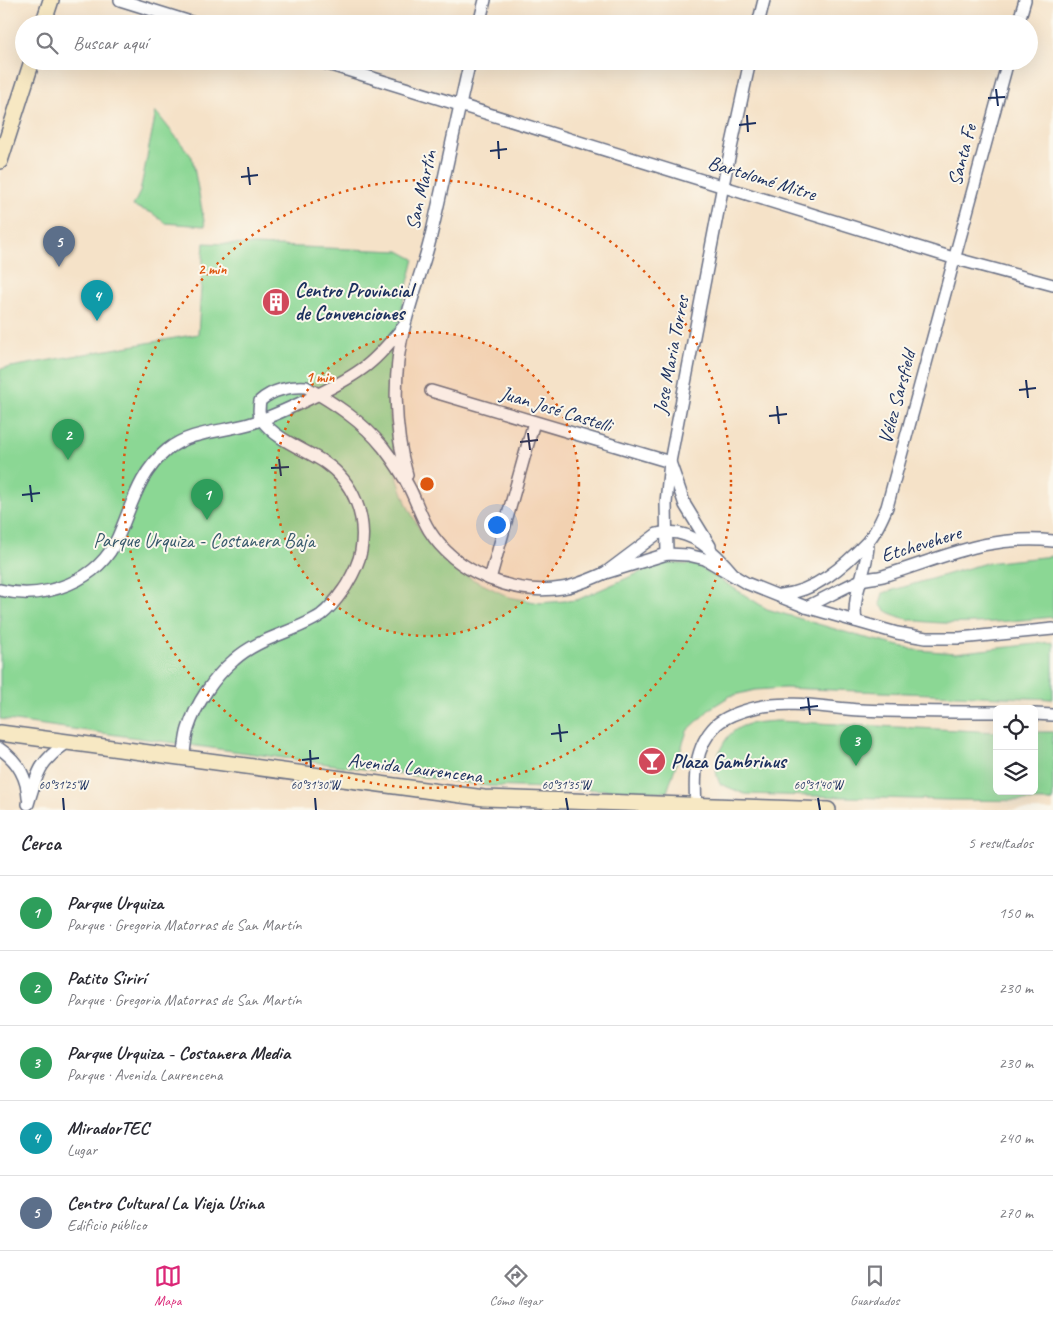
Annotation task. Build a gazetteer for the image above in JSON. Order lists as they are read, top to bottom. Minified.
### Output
{"streets":{"street":["Santa Fe","Bartolomé Mitre","San Martín","Jose Maria Torres","Vélez Sarsfield","Juan José Castelli","Etchevehere","Avenida Laurencena"]},"crossings":[["Santa Fe","Bartolomé Mitre"],["Santa Fe","Vélez Sarsfield"],["Bartolomé Mitre","San Martín"],["Bartolomé Mitre","Jose Maria Torres"],["Bartolomé Mitre","Vélez Sarsfield"],["Jose Maria Torres","Juan José Castelli"],["Vélez Sarsfield","Etchevehere"]],"parks":["Parque Urquiza - Costanera Baja"],"places":{"building":["Centro Provincial de Convenciones"],"bar":["Plaza Gambrinus"]},"page":{"search":"Buscar aquí","pins":["5","4","2","1","3"],"heading":["Cerca","5 resultados"],"list":[{"mark":"1","name":"Parque Urquiza","note":"Parque · Gregoria Matorras de San Martín","value":"150 m"},{"mark":"2","name":"Patito Sirirí","note":"Parque · Gregoria Matorras de San Martín","value":"230 m"},{"mark":"3","name":"Parque Urquiza - Costanera Media","note":"Parque · Avenida Laurencena","value":"230 m"},{"mark":"4","name":"MiradorTEC","note":"Lugar","value":"240 m"},{"mark":"5","name":"Centro Cultural La Vieja Usina","note":"Edificio público","value":"270 m"}],"nav":["Mapa","Cómo llegar","Guardados"]},"coordinates":["60°31'25\"W","60°31'30\"W","60°31'35\"W","60°31'40\"W"],"rings":["2 min","1 min"]}
